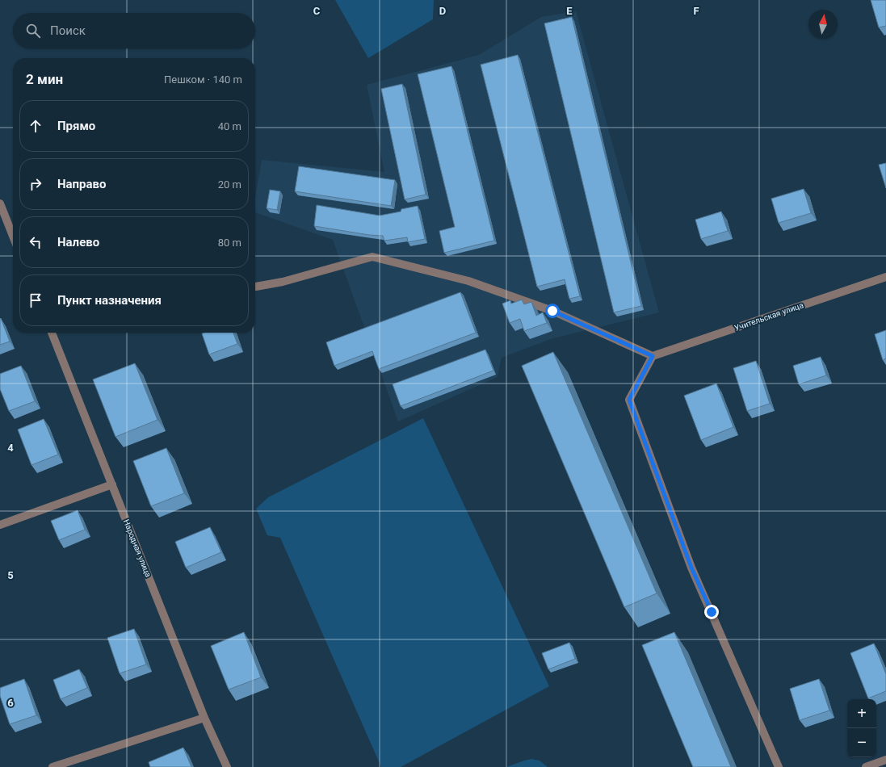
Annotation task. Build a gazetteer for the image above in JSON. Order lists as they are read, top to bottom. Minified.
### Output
{"streets":{"street":["Учительская улица","Народная улица"]},"north":"top","page":{"search":"Поиск","heading":["2 мин","Пешком · 140 m"],"list":[["Прямо","40 m"],["Направо","20 m"],["Налево","80 m"],"Пункт назначения"],"map_buttons":["+","−"]},"grid":{"columns":["C","D","E","F"],"rows":["4","5","6"]}}
